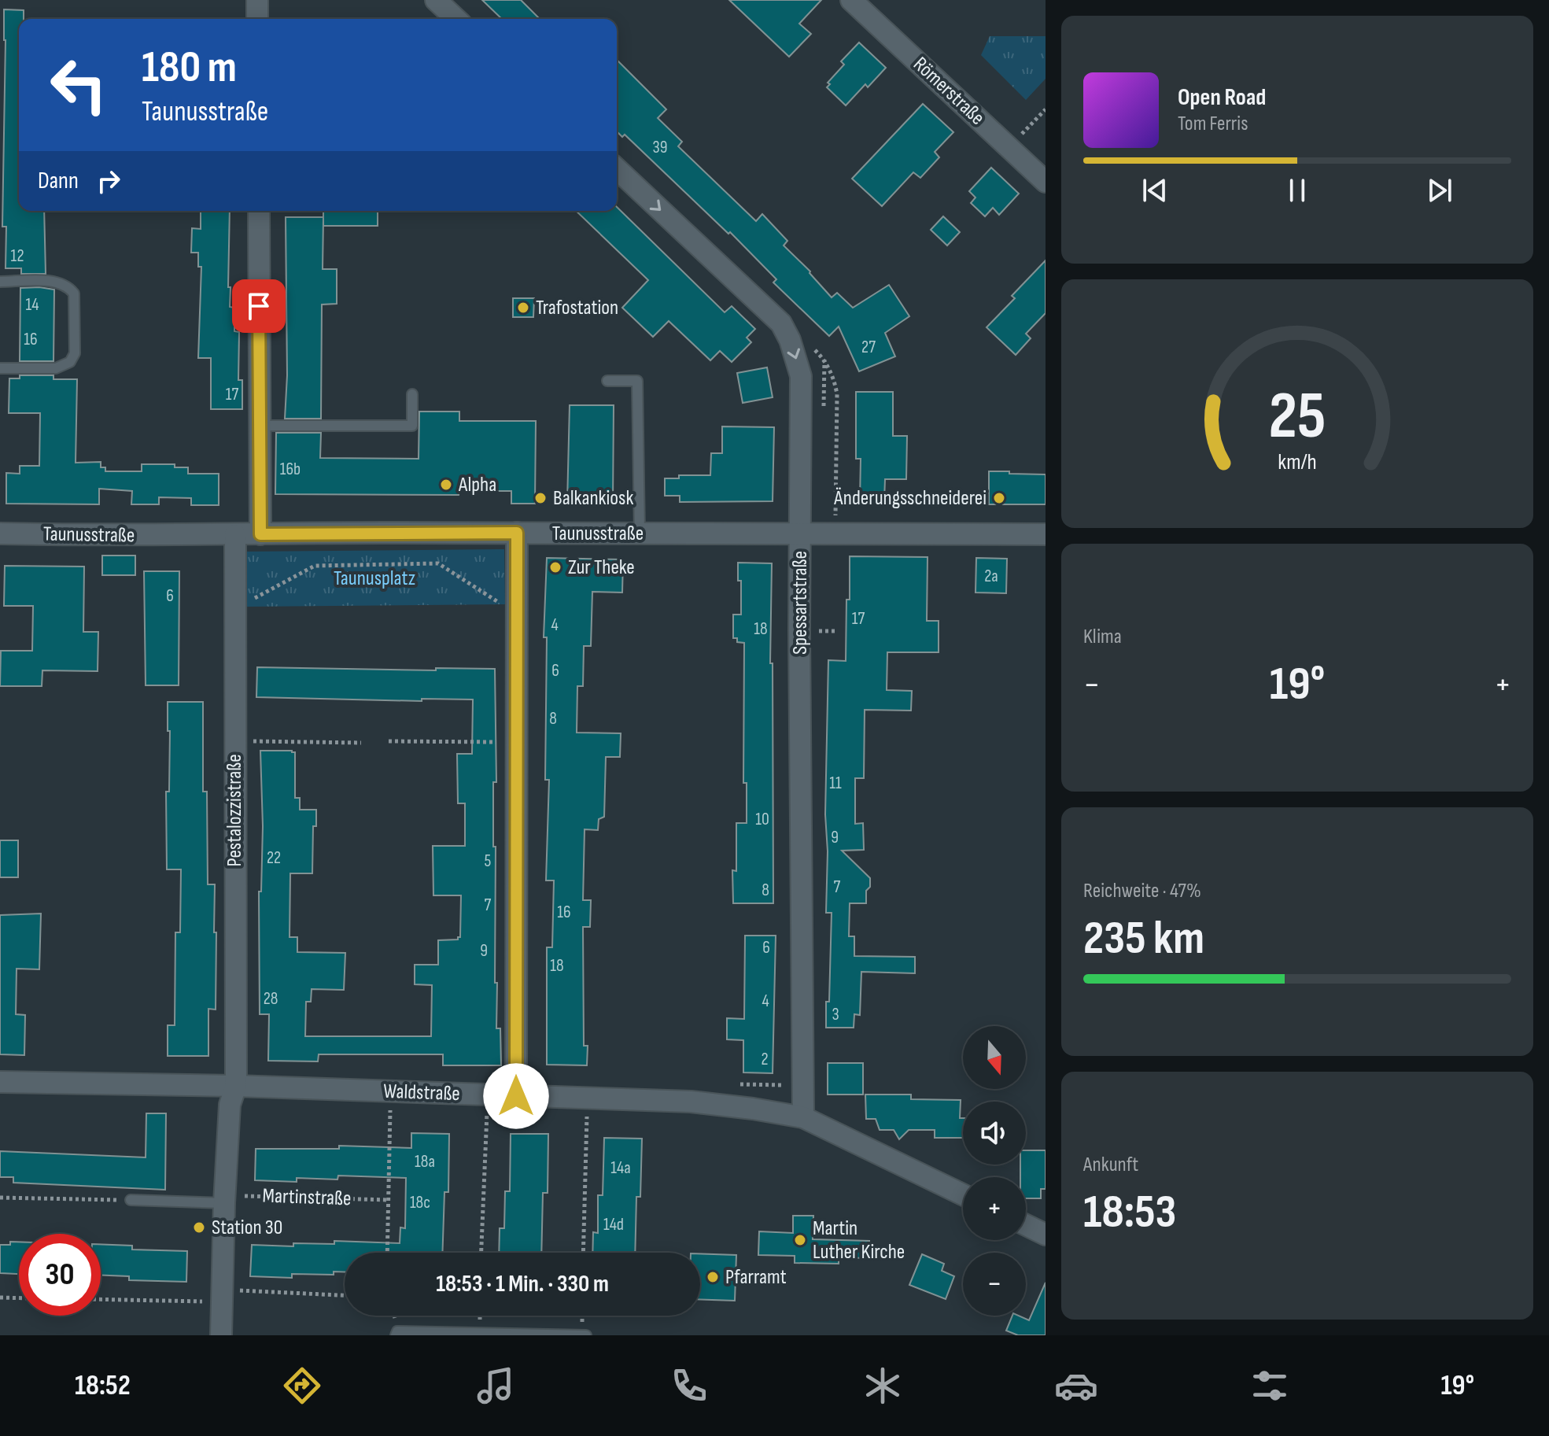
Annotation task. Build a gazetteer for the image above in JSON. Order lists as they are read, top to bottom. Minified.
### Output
{"streets":{"street":["Römerstraße","Taunusstraße","Spessartstraße","Pestalozzistraße","Waldstraße"],"path":["Martinstraße"]},"crossings":[["Taunusstraße","Spessartstraße"],["Taunusstraße","Pestalozzistraße"],["Spessartstraße","Waldstraße"],["Pestalozzistraße","Waldstraße"]],"one_way":["Spessartstraße"],"parks":["Taunusplatz"],"places":["Trafostation","Alpha","Balkankiosk","Änderungsschneiderei","Zur Theke","Station 30","Martin Luther Kirche","Pfarramt"],"house_numbers":["39","12","14","16","27","17","16b","2a","6","17","4","18","6","8","11","10","9","22","5","7","8","7","16","6","9","18","28","4","3","2","18a","14a","18c","14d"],"north":"bottom","page":{"turn":["180 m","Taunusstraße"],"song":["Open Road","Tom Ferris"],"then":"Dann","tile":["Klima",["Reichweite · 47%","235 km"],["Ankunft","18:53"]],"heat":["−","19°","+"],"map_buttons":["+","−"],"limit":"30","trip":"18:53 · 1 Min. · 330 m","tabs":["18:52","19°"],"gauge":["25","km/h"]}}
